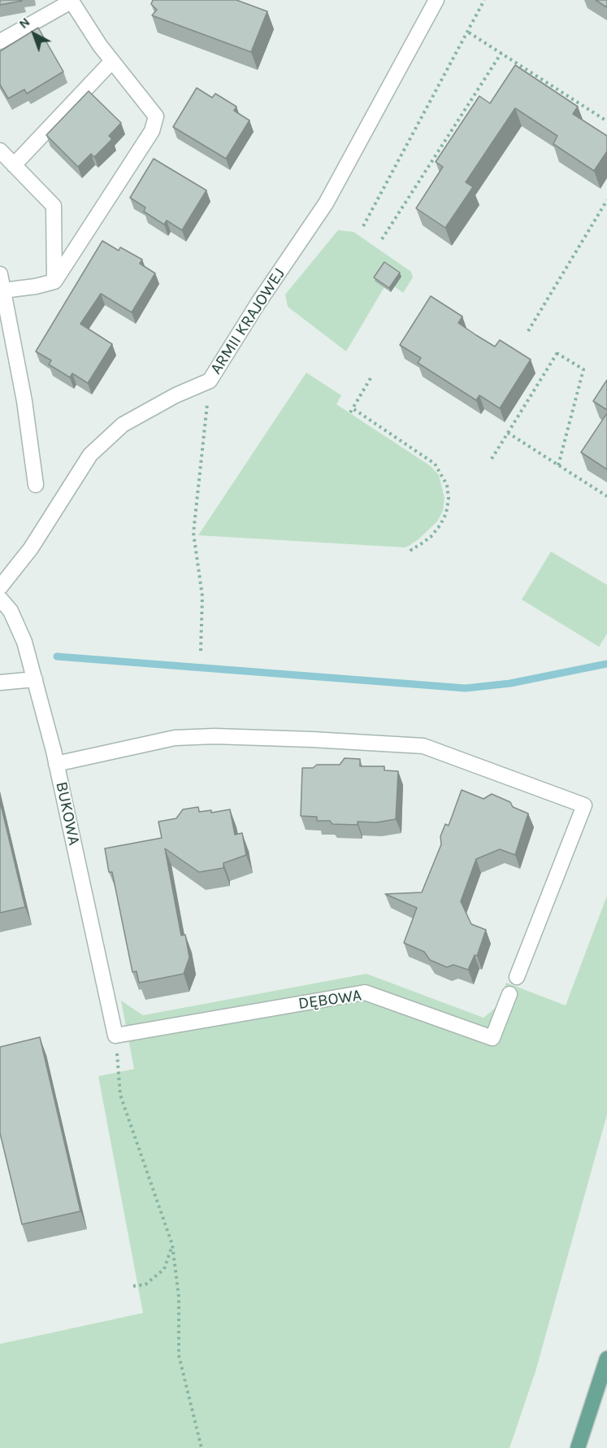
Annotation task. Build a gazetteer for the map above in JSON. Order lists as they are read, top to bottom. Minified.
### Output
{"streets":{"street":["ARMII KRAJOWEJ","BUKOWA","DĘBOWA"]},"crossings":[["BUKOWA","DĘBOWA"]],"north":"top left"}
